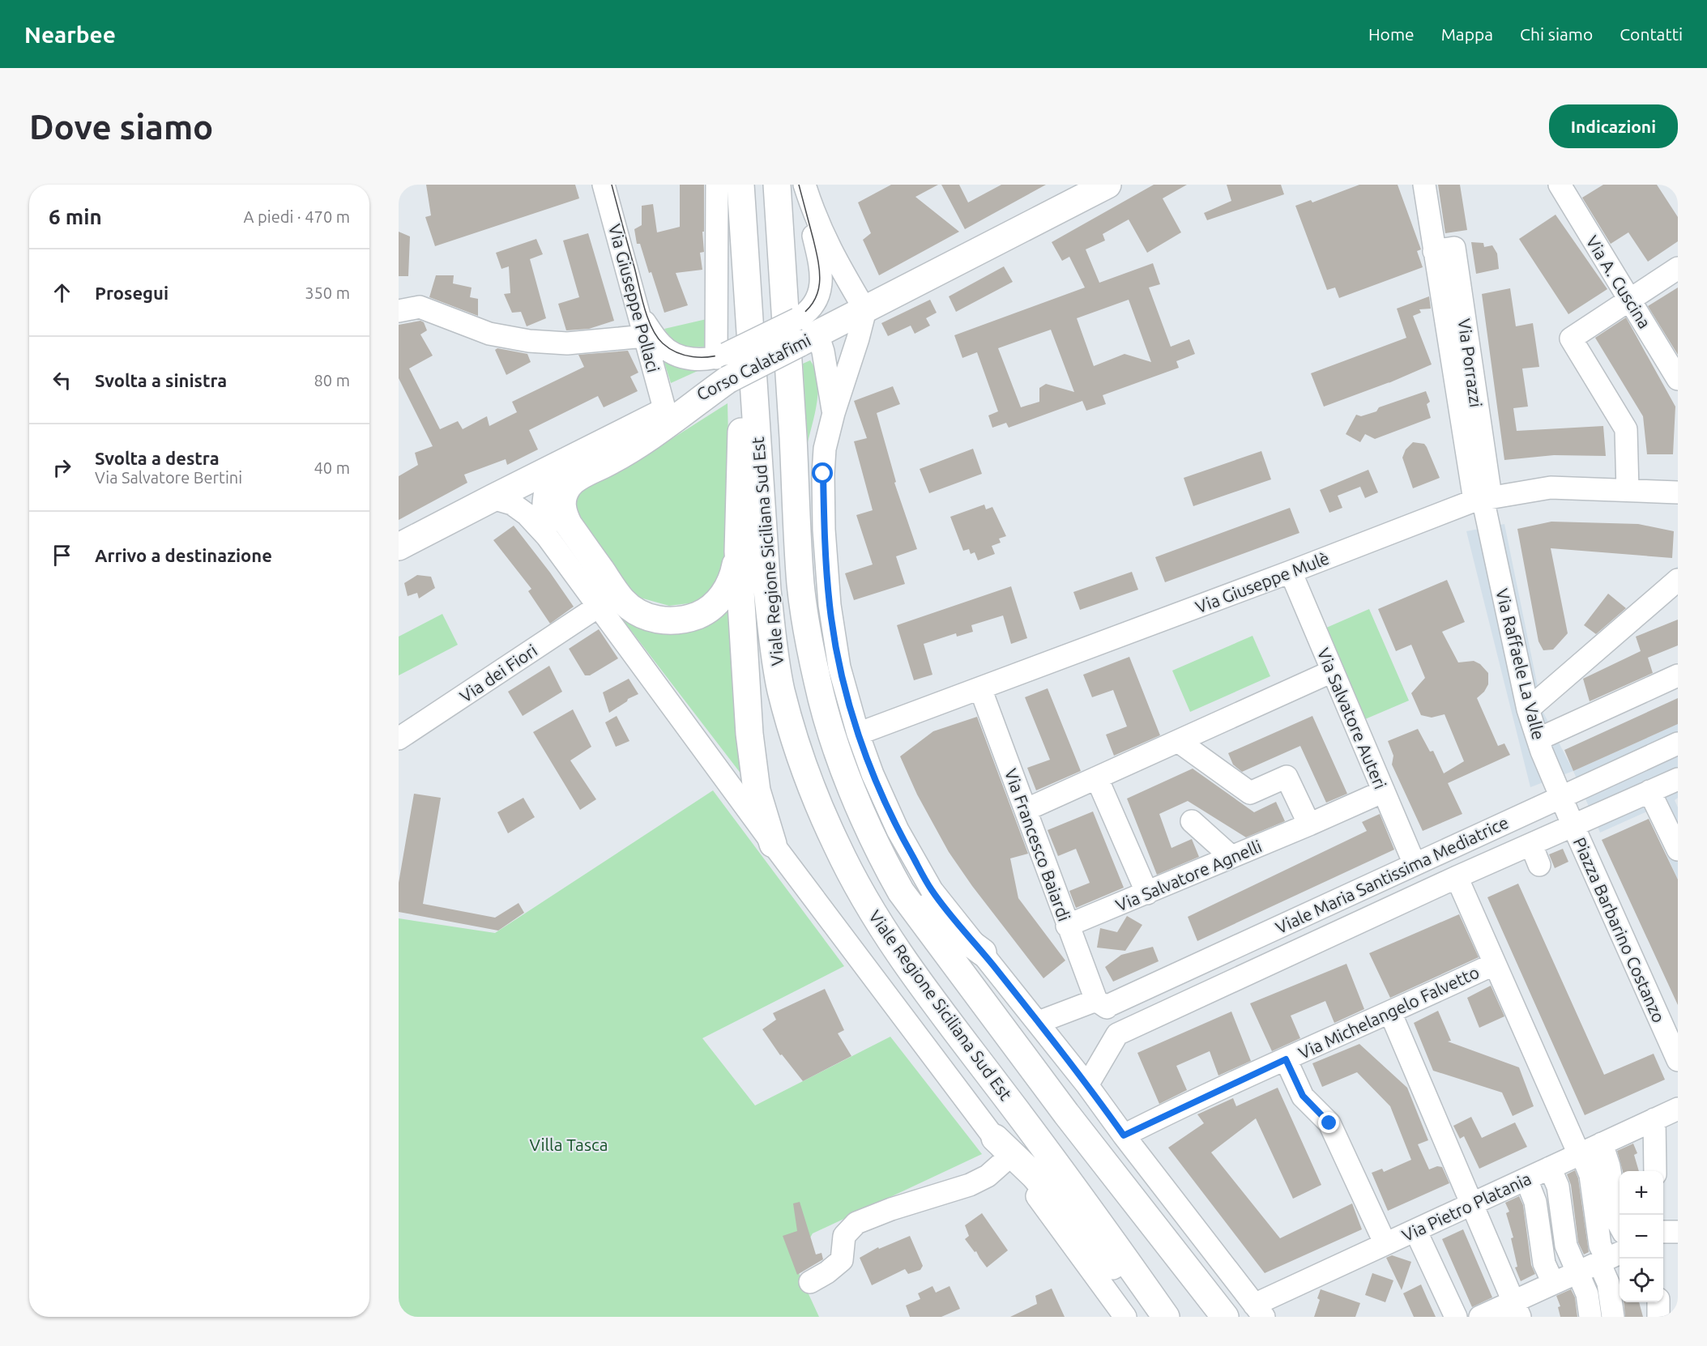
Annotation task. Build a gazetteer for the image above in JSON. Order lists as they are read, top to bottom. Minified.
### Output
{"streets":{"main road":["Corso Calatafimi","Viale Regione Siciliana Sud Est"],"street":["Via A. Cuscina","Via Giuseppe Pollaci","Via Porrazzi","Via Giuseppe Mulè","Via Raffaele La Valle","Via dei Fiori","Via Salvatore Auteri","Via Francesco Baiardi","Viale Maria Santissima Mediatrice","Via Salvatore Agnelli","Piazza Barbarino Costanzo","Via Michelangelo Falvetto","Via Pietro Platania"]},"crossings":[["Via Giuseppe Pollaci","Corso Calatafimi"],["Via Porrazzi","Via Giuseppe Mulè"],["Via Porrazzi","Via Raffaele La Valle"],["Corso Calatafimi","Viale Regione Siciliana Sud Est"],["Viale Regione Siciliana Sud Est","Via dei Fiori"],["Via Giuseppe Mulè","Via Raffaele La Valle"],["Via Giuseppe Mulè","Via Salvatore Auteri"],["Via Giuseppe Mulè","Via Francesco Baiardi"],["Via Raffaele La Valle","Viale Maria Santissima Mediatrice"],["Via Raffaele La Valle","Piazza Barbarino Costanzo"],["Via Salvatore Auteri","Viale Maria Santissima Mediatrice"],["Via Salvatore Auteri","Via Salvatore Agnelli"],["Via Francesco Baiardi","Viale Maria Santissima Mediatrice"],["Via Francesco Baiardi","Via Salvatore Agnelli"],["Viale Maria Santissima Mediatrice","Piazza Barbarino Costanzo"]],"parks":["Villa Tasca"],"page":{"header":"Nearbee","nav":["Home","Mappa","Chi siamo","Contatti"],"buttons":"Indicazioni","title":"Dove siamo","heading":["6 min","A piedi · 470 m"],"list":[["Prosegui","350 m"],["Svolta a sinistra","80 m"],["Svolta a destra","Via Salvatore Bertini","40 m"],"Arrivo a destinazione"],"map_buttons":["+","−"]}}
